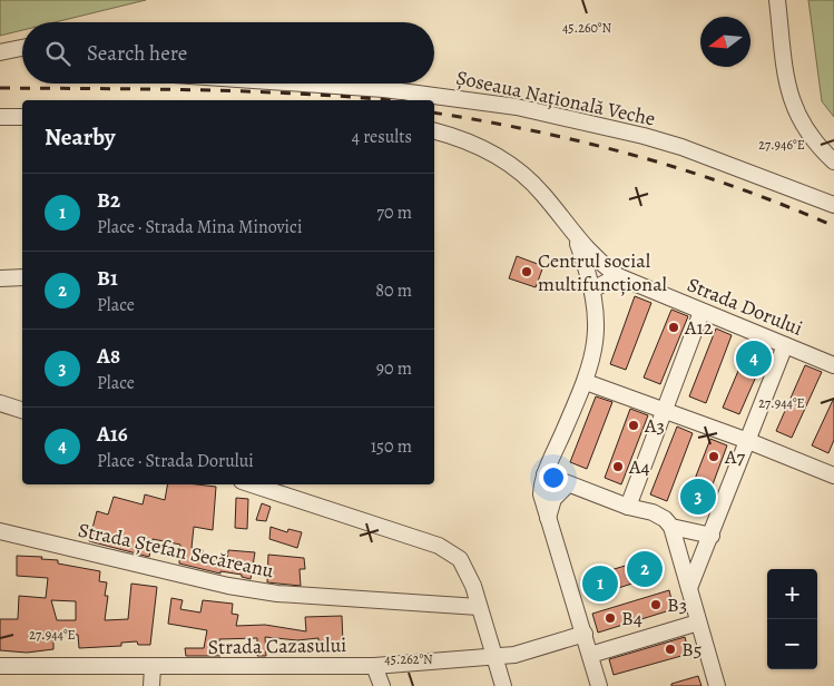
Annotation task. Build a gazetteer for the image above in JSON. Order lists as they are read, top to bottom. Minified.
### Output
{"streets":{"street":["Șoseaua Națională Veche","Strada Dorului","Strada Ștefan Secăreanu","Strada Cazasului"]},"places":["Centrul social multifuncțional","A12","A3","A7","A4","B3","B4","B5"],"north":"left","page":{"search":"Search here","heading":["Nearby","4 results"],"list":[{"mark":"1","name":"B2","note":"Place · Strada Mina Minovici","value":"70 m"},{"mark":"2","name":"B1","note":"Place","value":"80 m"},{"mark":"3","name":"A8","note":"Place","value":"90 m"},{"mark":"4","name":"A16","note":"Place · Strada Dorului","value":"150 m"}],"pins":["4","3","2","1"],"map_buttons":["+","−"]},"coordinates":["45.260°N","27.946°E","27.944°E","45.262°N"]}
